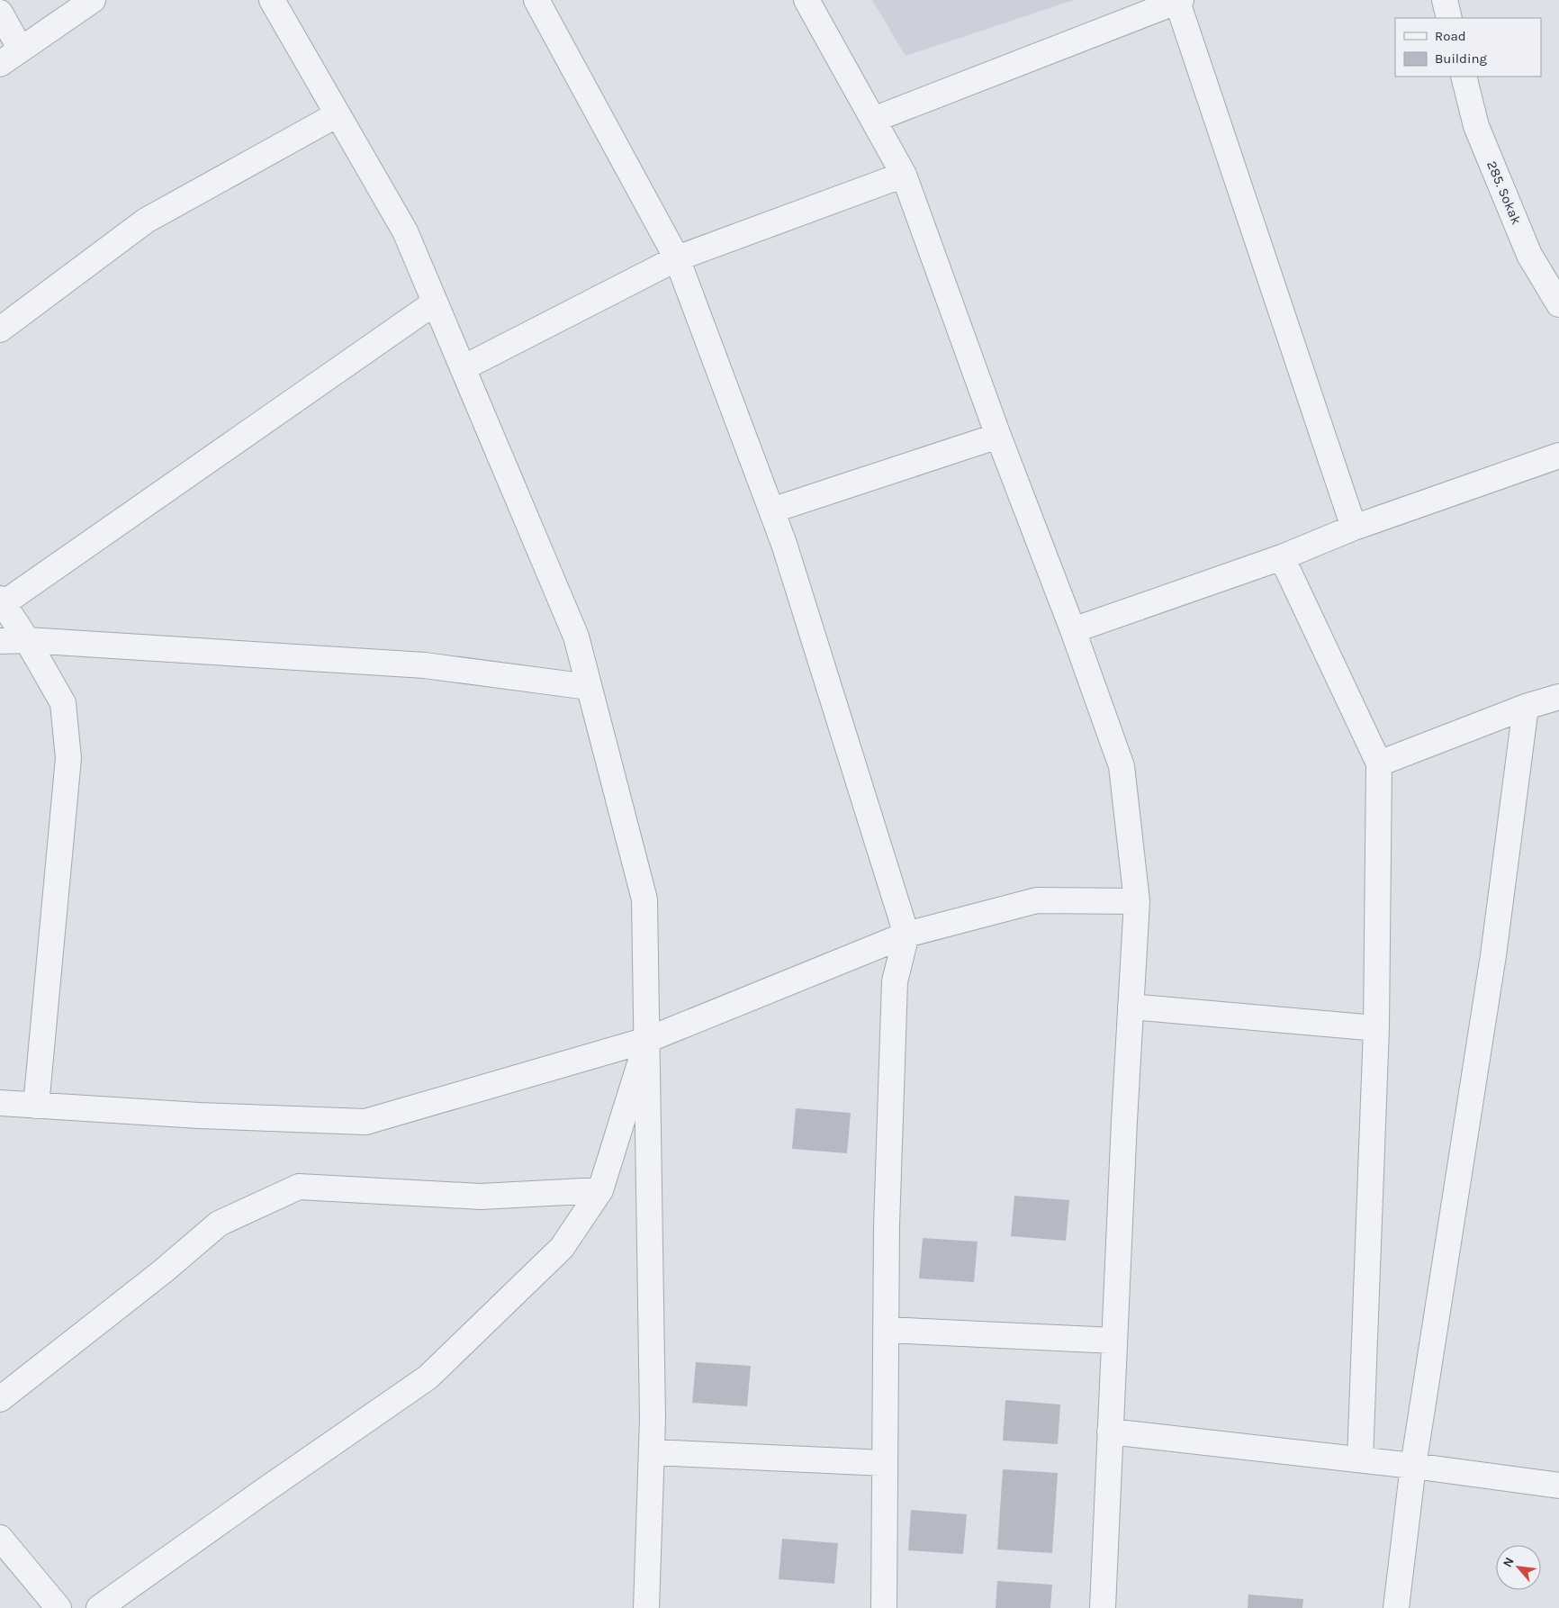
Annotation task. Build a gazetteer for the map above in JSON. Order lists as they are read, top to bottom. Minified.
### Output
{"streets":{"street":["285. Sokak"]},"legend":["Road","Building"],"north":"top left"}
